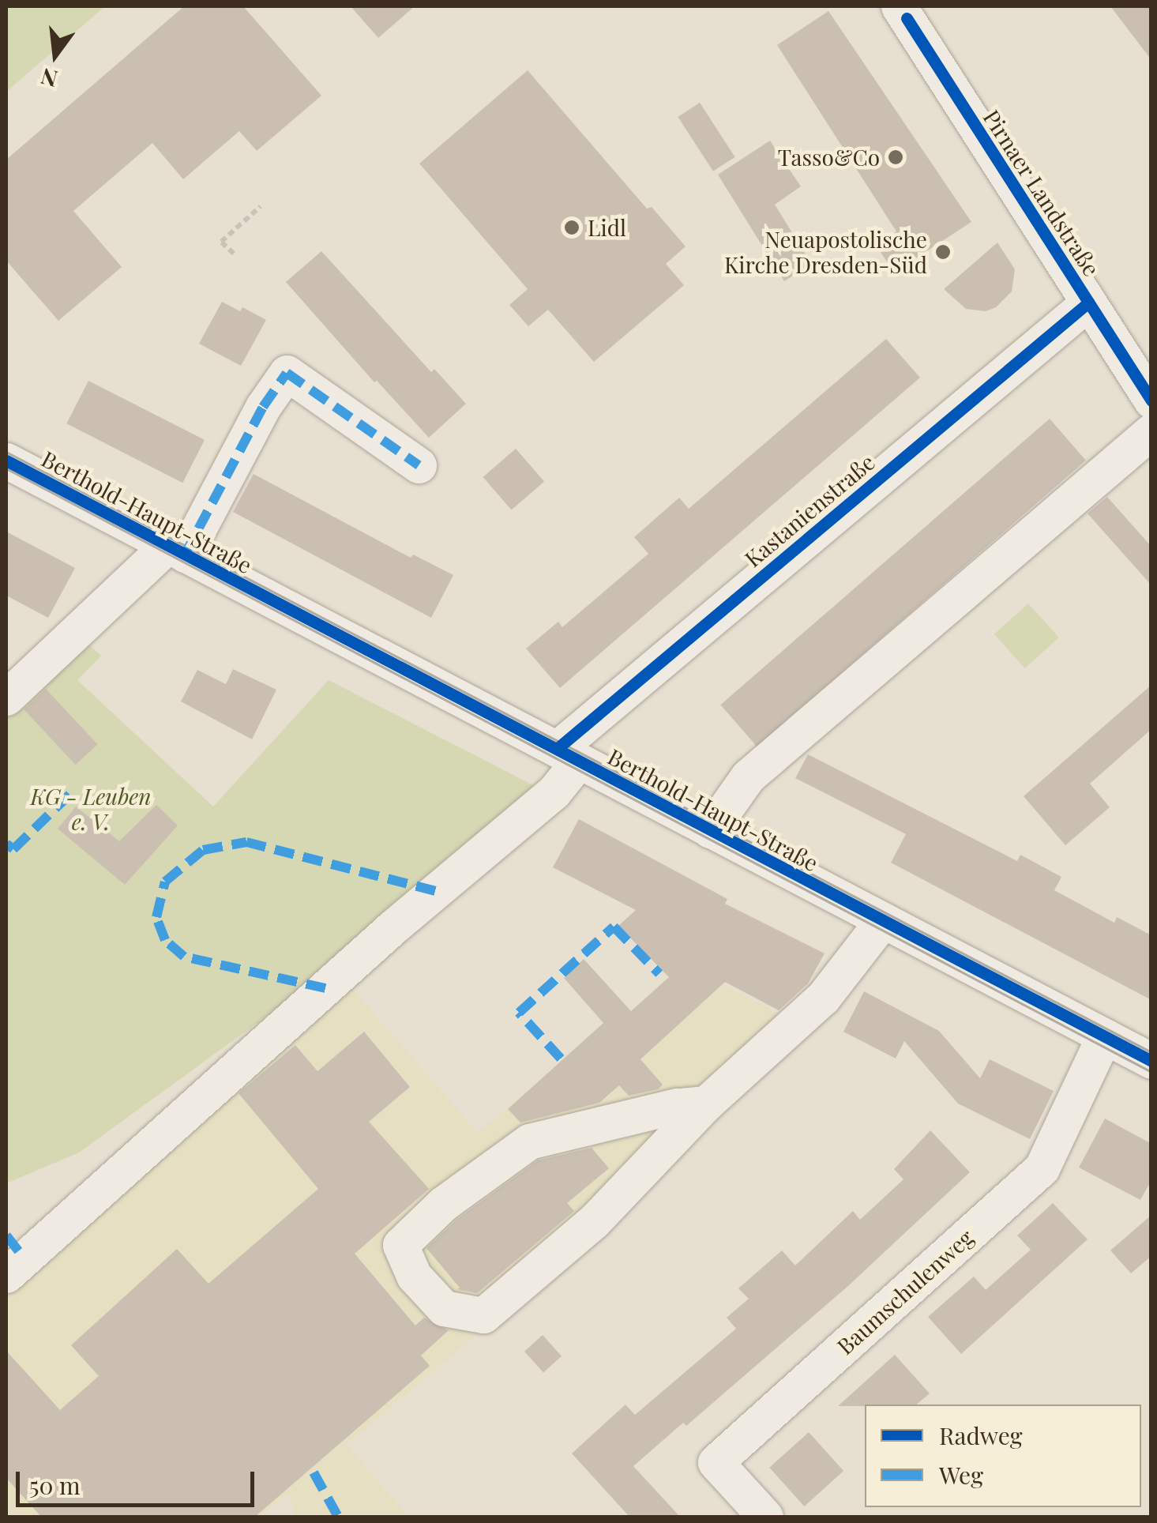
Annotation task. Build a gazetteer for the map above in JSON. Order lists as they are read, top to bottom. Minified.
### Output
{"streets":{"street":["Pirnaer Landstraße","Kastanienstraße","Berthold-Haupt-Straße","Baumschulenweg"]},"crossings":[["Pirnaer Landstraße","Kastanienstraße"],["Kastanienstraße","Berthold-Haupt-Straße"],["Berthold-Haupt-Straße","Baumschulenweg"]],"parks":["KG - Leuben e. V."],"places":["Tasso&Co","Lidl","Neuapostolische Kirche Dresden-Süd"],"legend":["Radweg","Weg"],"scale_bar":"50 m","north":"bottom"}
